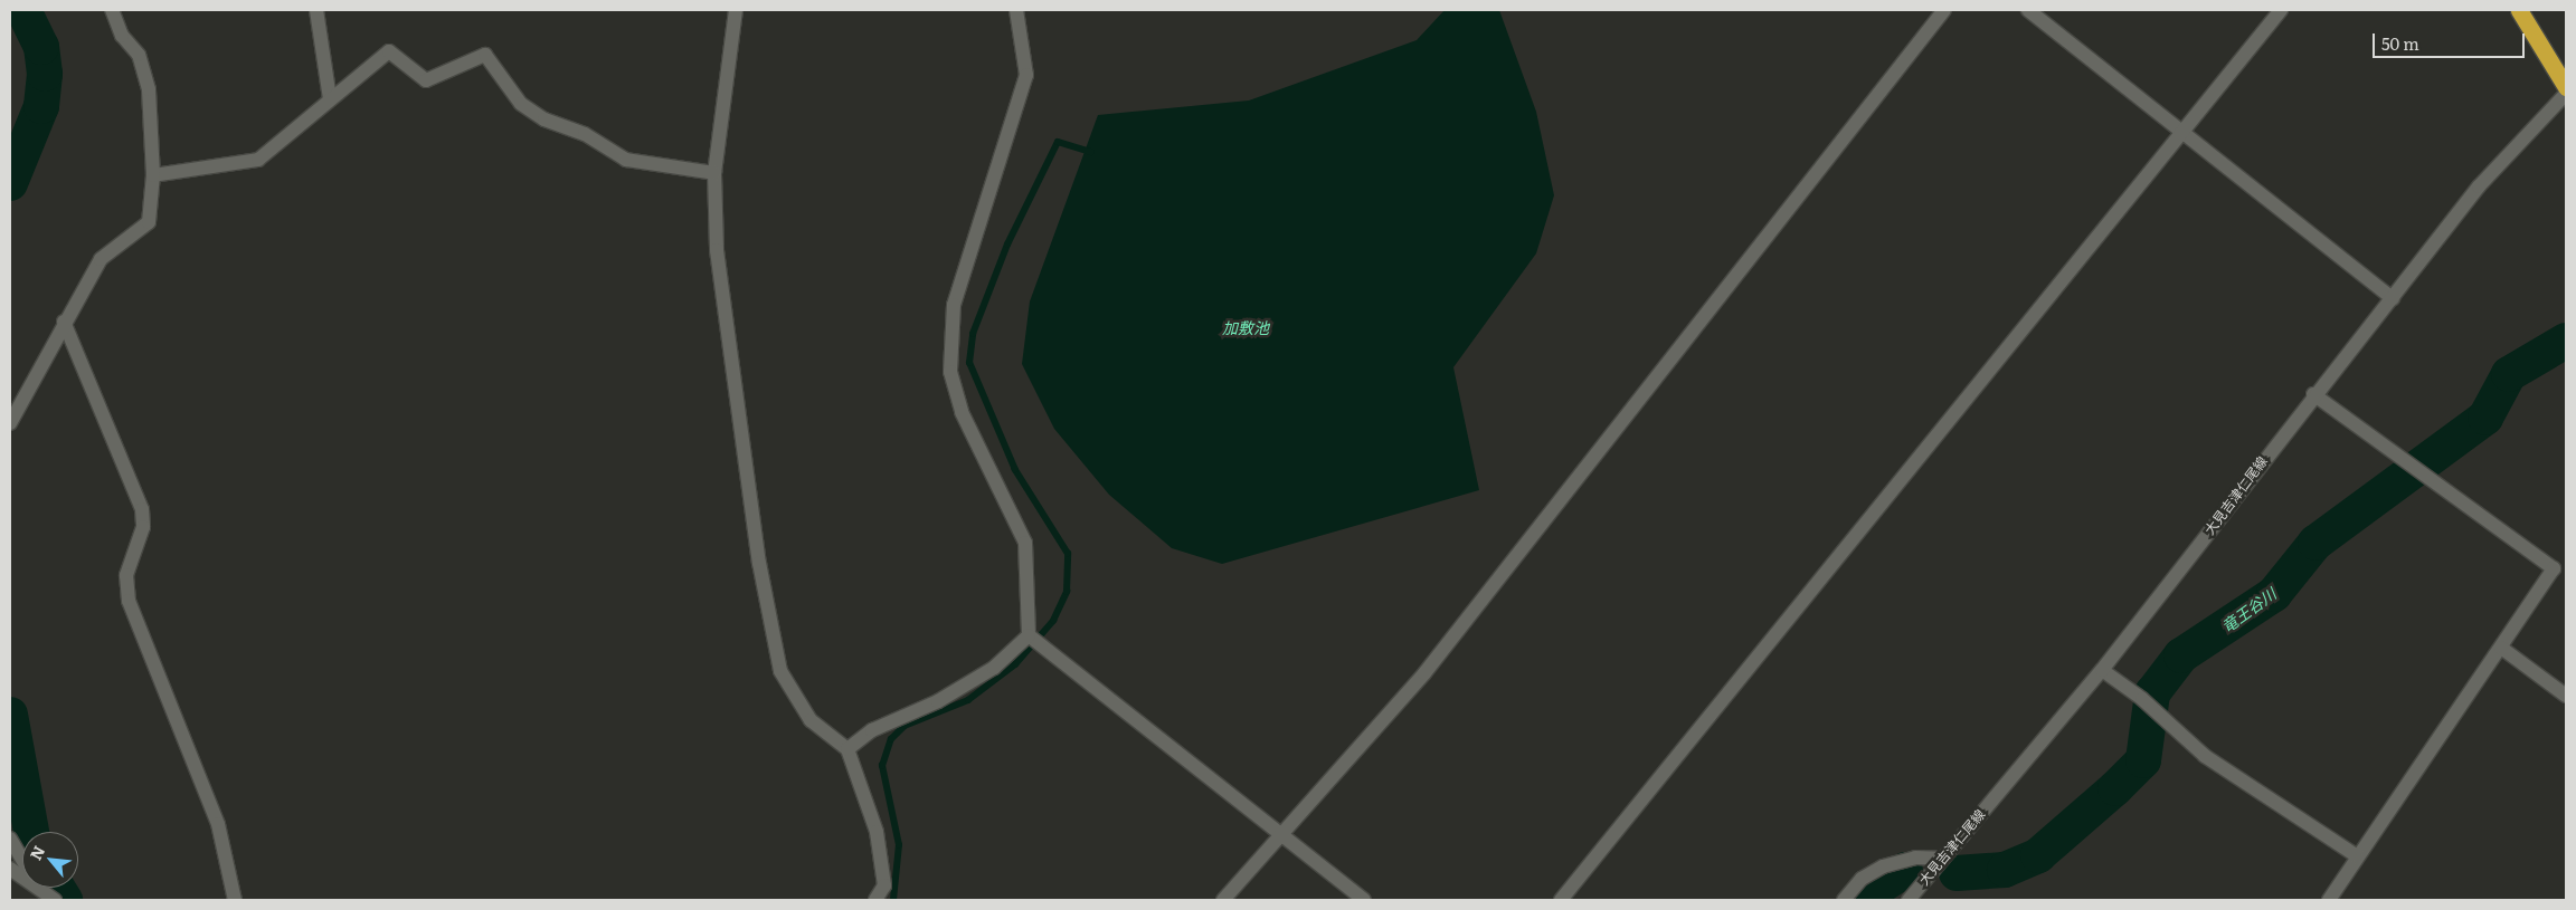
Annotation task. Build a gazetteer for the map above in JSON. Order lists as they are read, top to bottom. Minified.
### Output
{"streets":{"street":["大見吉津仁尾線"]},"water":["加敷池","竜王谷川"],"scale_bar":"50 m","north":"top left"}
